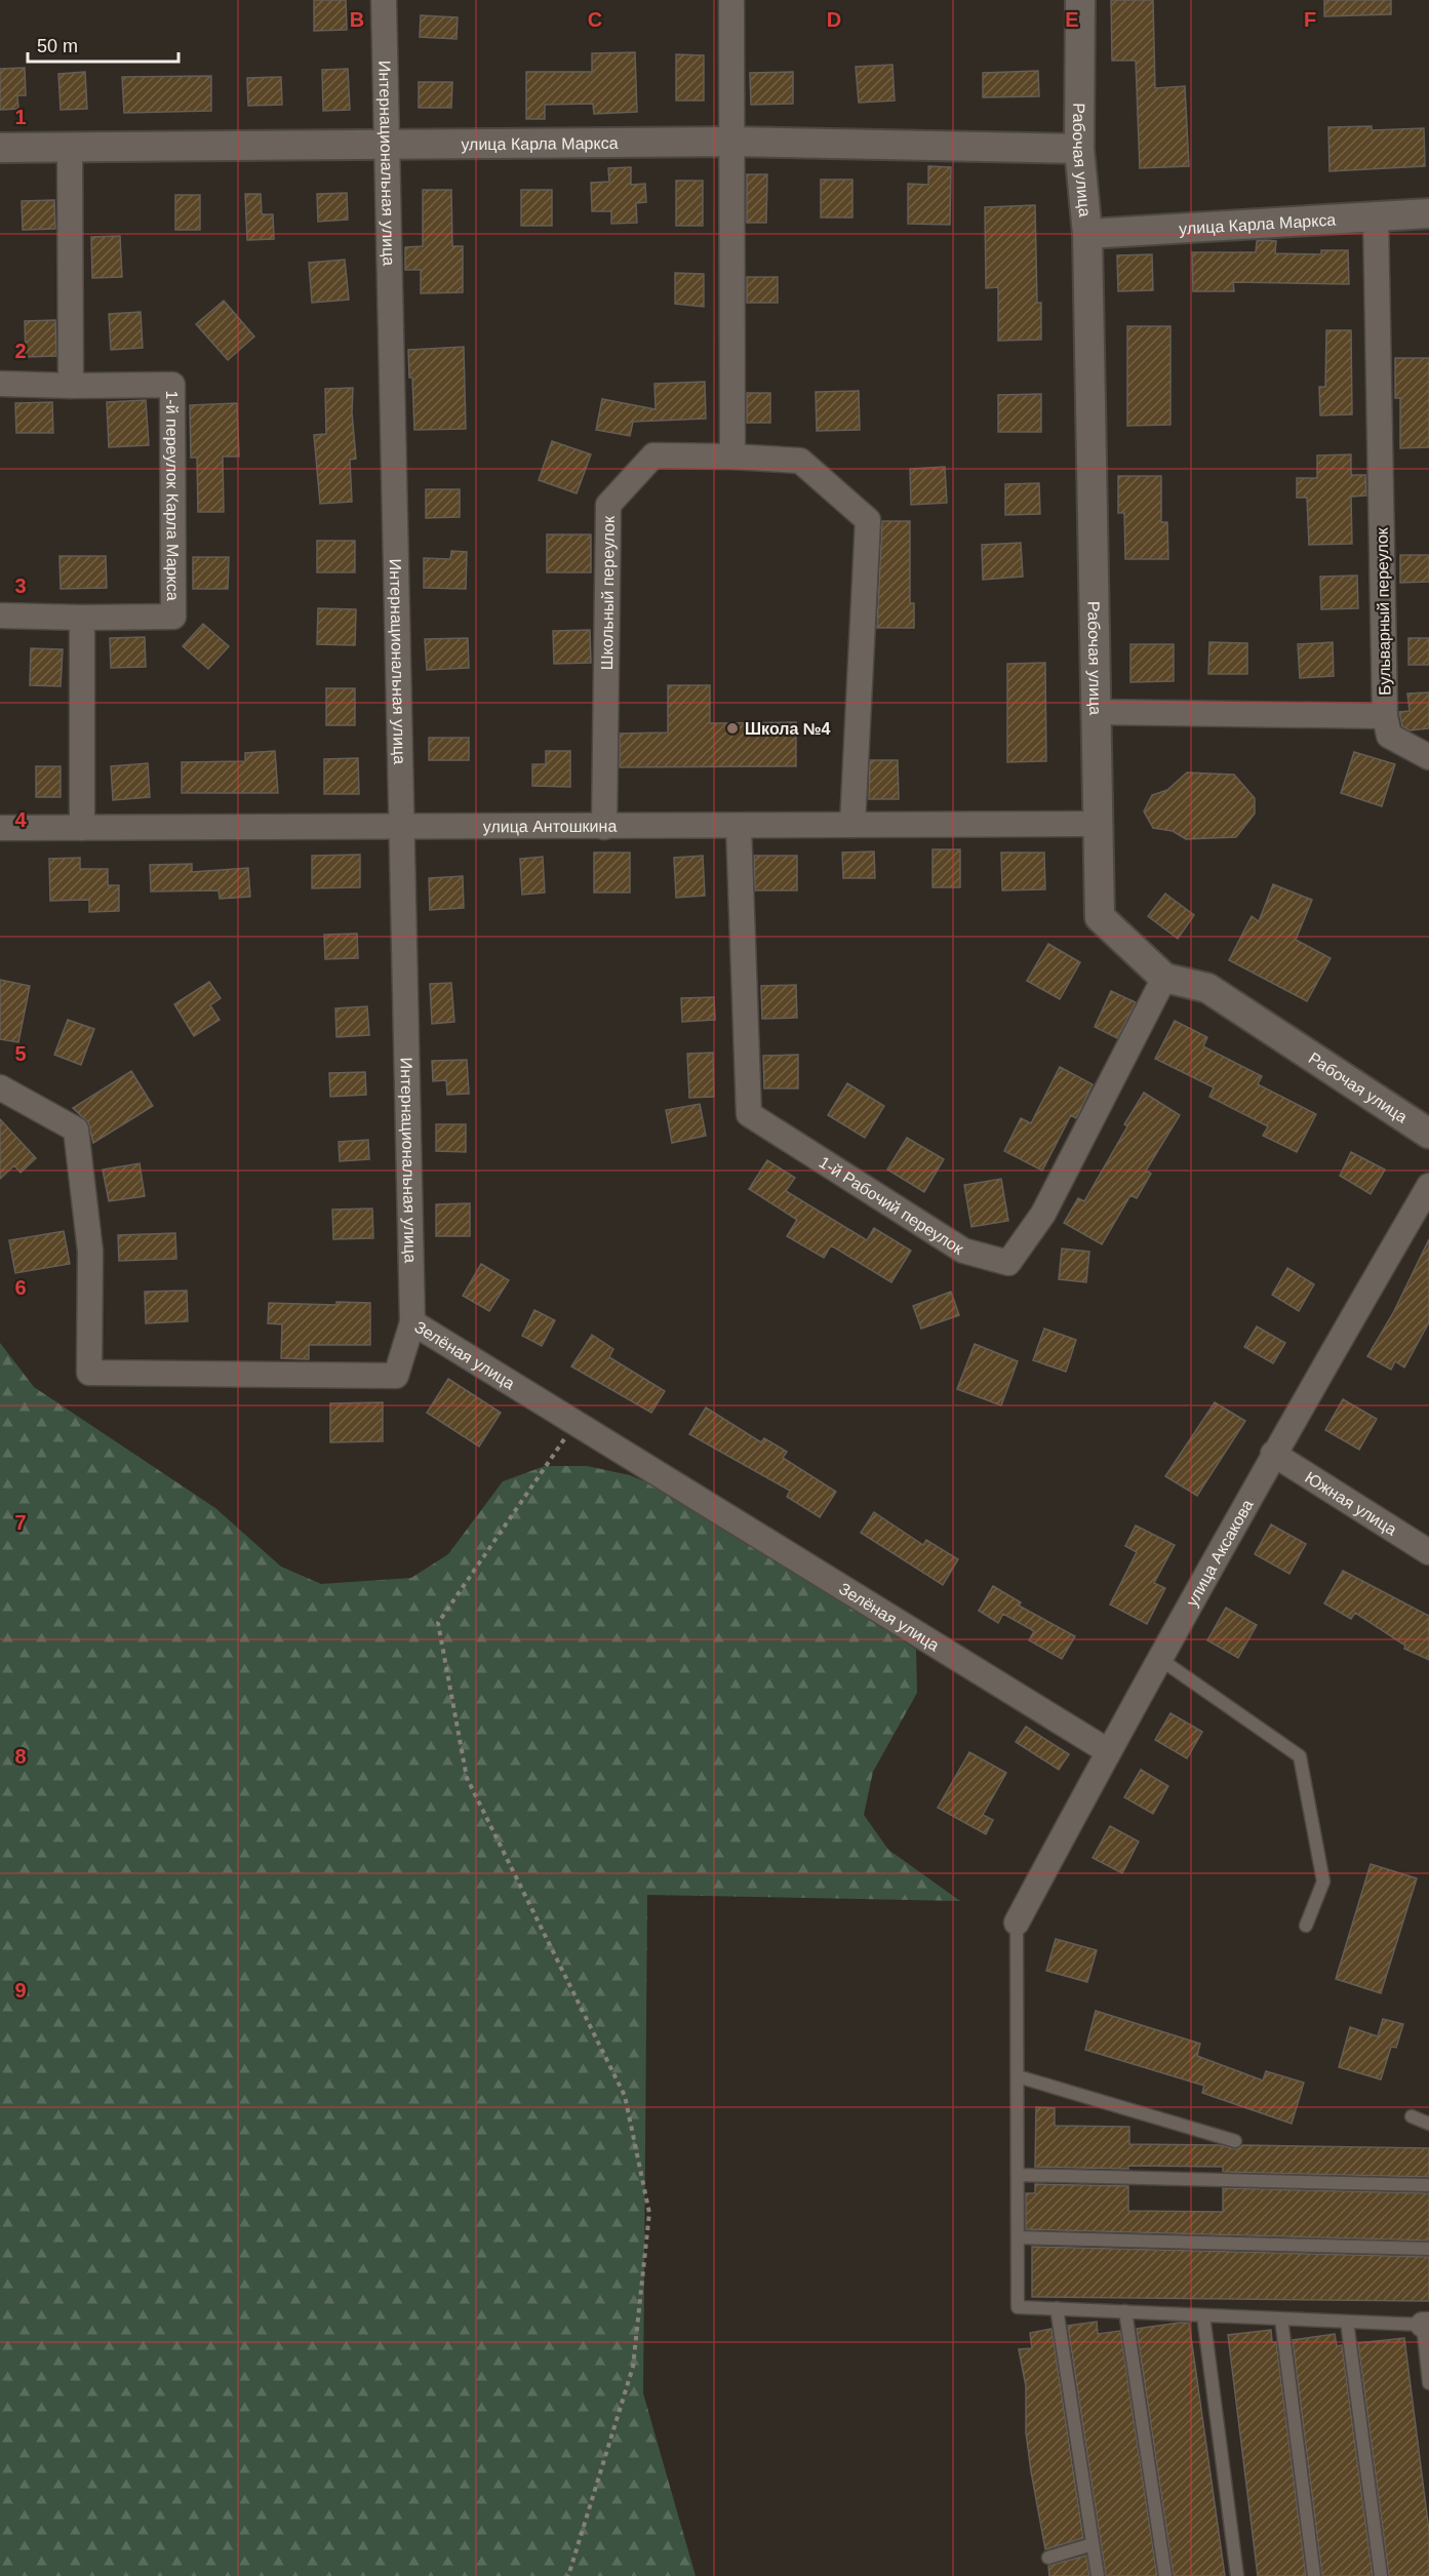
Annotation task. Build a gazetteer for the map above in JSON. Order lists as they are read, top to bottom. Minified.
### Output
{"streets":{"street":["улица Карла Маркса","Рабочая улица","Интернациональная улица","1-й переулок Карла Маркса","Школьный переулок","Бульварный переулок","улица Антошкина","1-й Рабочий переулок","Зелёная улица","Южная улица","улица Аксакова"]},"crossings":[["улица Карла Маркса","Рабочая улица"],["улица Карла Маркса","Интернациональная улица"],["улица Карла Маркса","Бульварный переулок"],["Рабочая улица","Бульварный переулок"],["Рабочая улица","улица Антошкина"],["Рабочая улица","1-й Рабочий переулок"],["Интернациональная улица","улица Антошкина"],["Интернациональная улица","Зелёная улица"],["Школьный переулок","улица Антошкина"],["улица Антошкина","1-й Рабочий переулок"],["Зелёная улица","улица Аксакова"],["Южная улица","улица Аксакова"]],"places":["Школа №4"],"scale_bar":"50 m","grid":{"columns":["B","C","D","E","F"],"rows":["1","2","3","4","5","6","7","8","9"]}}
